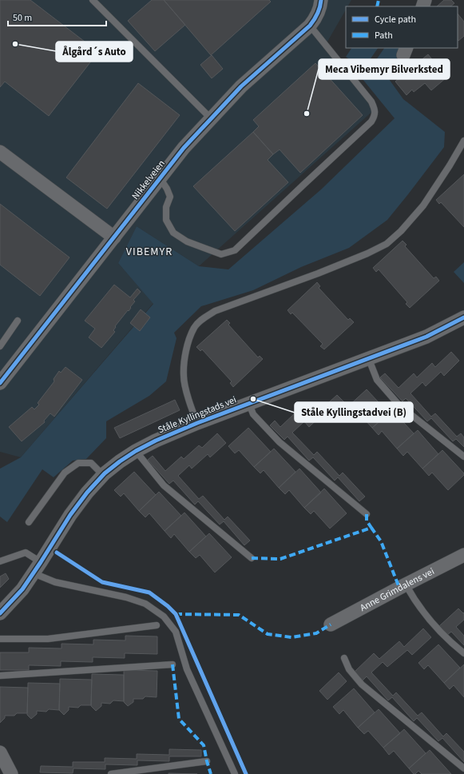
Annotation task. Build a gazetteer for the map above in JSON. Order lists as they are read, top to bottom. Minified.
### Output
{"streets":{"street":["Nikkelveien","Ståle Kyllingstads vei","Anne Grimdalens vei"]},"districts":["VIBEMYR"],"places":["Ålgård´s Auto","Meca Vibemyr Bilverksted","Ståle Kyllingstadvei (B)"],"legend":["Cycle path","Path"],"scale_bar":"50 m"}
